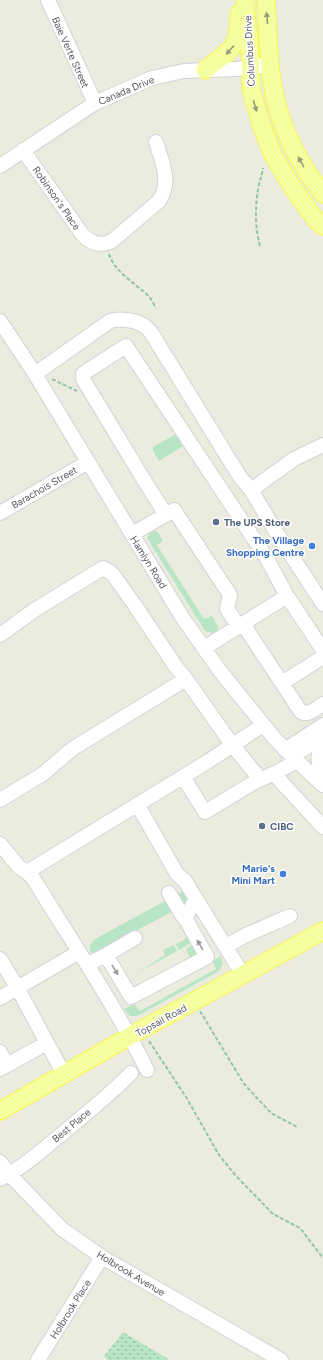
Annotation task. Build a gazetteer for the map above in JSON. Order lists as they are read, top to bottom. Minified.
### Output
{"streets":{"main road":["Columbus Drive","Topsail Road"],"street":["Baie Verte Street","Canada Drive","Robinson's Place","Barachois Street","Hamlyn Road","Best Place","Holbrook Avenue","Holbrook Place"]},"crossings":[["Columbus Drive","Canada Drive"],["Baie Verte Street","Canada Drive"],["Canada Drive","Robinson's Place"],["Barachois Street","Hamlyn Road"],["Best Place","Holbrook Avenue"],["Holbrook Avenue","Holbrook Place"]],"places":["The UPS Store","The Village Shopping Centre","CIBC","Marie's Mini Mart"]}
